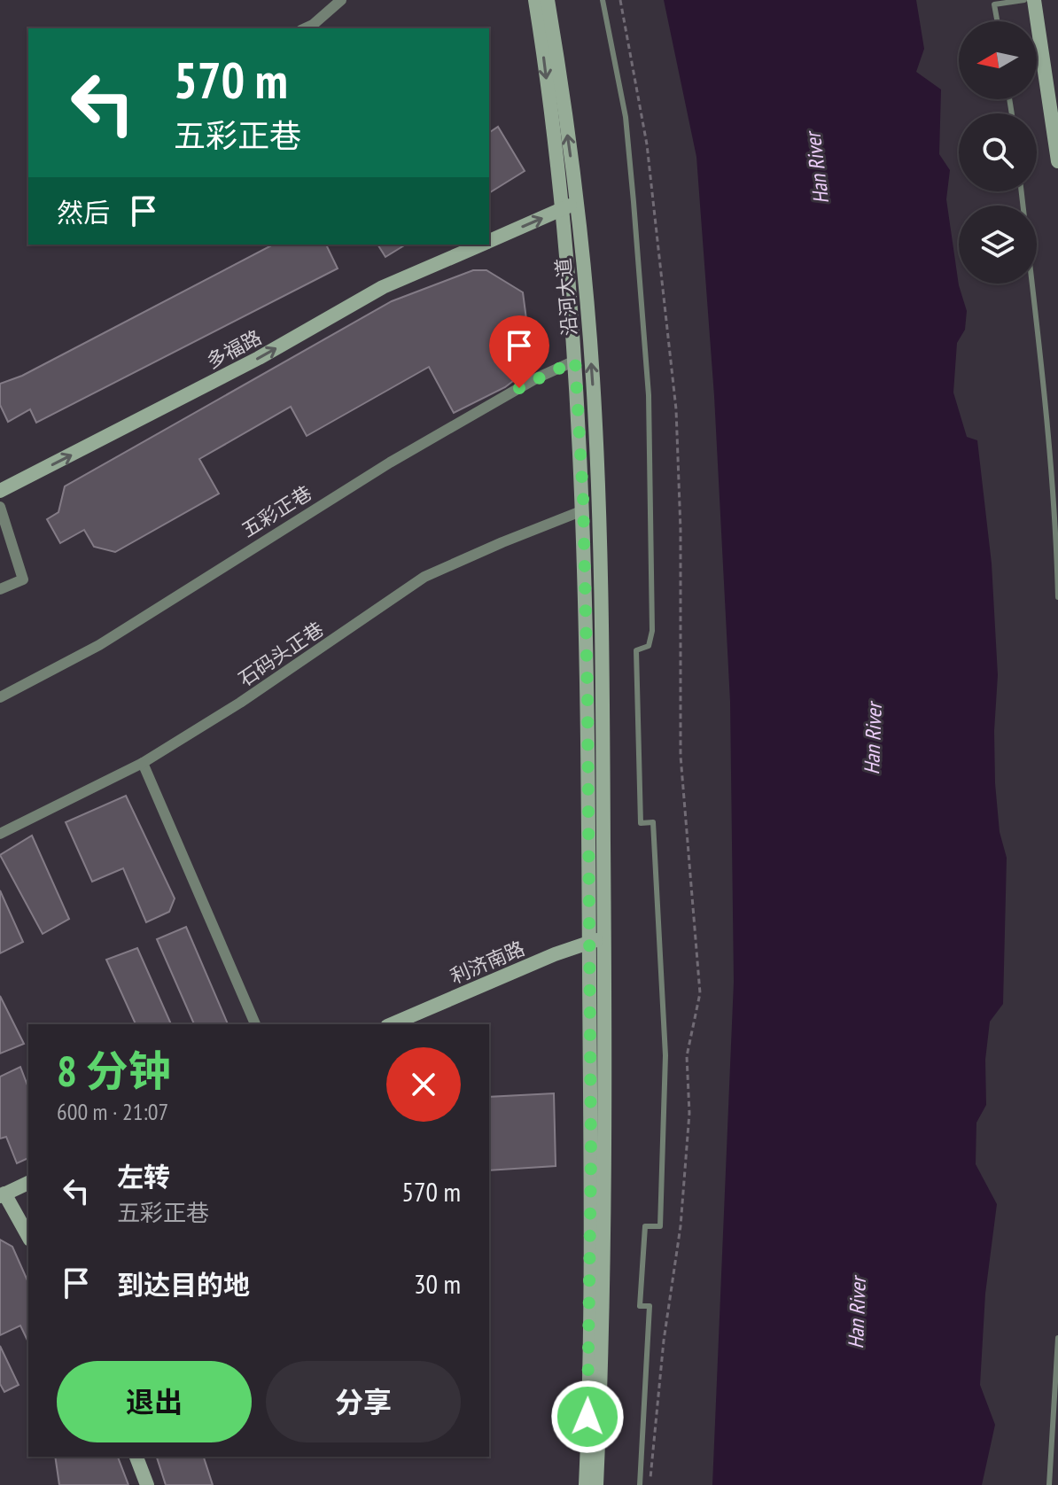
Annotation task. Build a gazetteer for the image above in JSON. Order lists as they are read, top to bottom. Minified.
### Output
{"streets":{"main road":["沿河大道","多福路","利济南路"],"street":["五彩正巷","石码头正巷"]},"crossings":[["沿河大道","多福路"],["沿河大道","五彩正巷"],["沿河大道","石码头正巷"],["沿河大道","利济南路"]],"one_way":["多福路"],"water":["Han River"],"north":"left","page":{"turn":["570 m","五彩正巷"],"then":"然后","heading":["8 分钟","600 m · 21:07"],"list":[{"name":"左转","note":"五彩正巷","value":"570 m"},{"name":"到达目的地","value":"30 m"}],"buttons":["退出","分享"]}}
